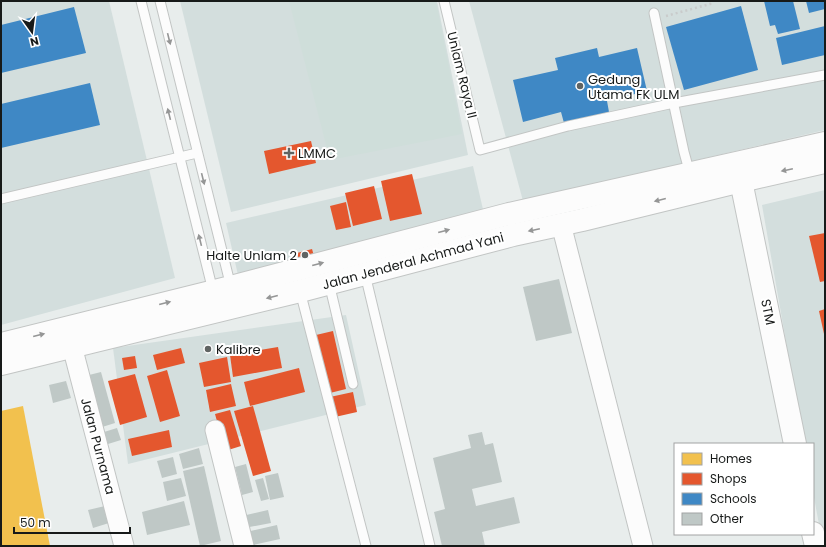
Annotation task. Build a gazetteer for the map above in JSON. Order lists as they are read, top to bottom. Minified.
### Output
{"streets":{"main road":["Jalan Jenderal Achmad Yani","STM"],"street":["Jalan Purnama"],"lane":["Unlam Raya II"]},"crossings":[["Jalan Jenderal Achmad Yani","STM"],["Jalan Jenderal Achmad Yani","Jalan Purnama"]],"places":{"other":["Gedung Utama FK ULM","Halte Unlam 2","Kalibre"],"health":["LMMC"]},"legend":["Homes","Shops","Schools","Other"],"scale_bar":"50 m","north":"bottom"}
